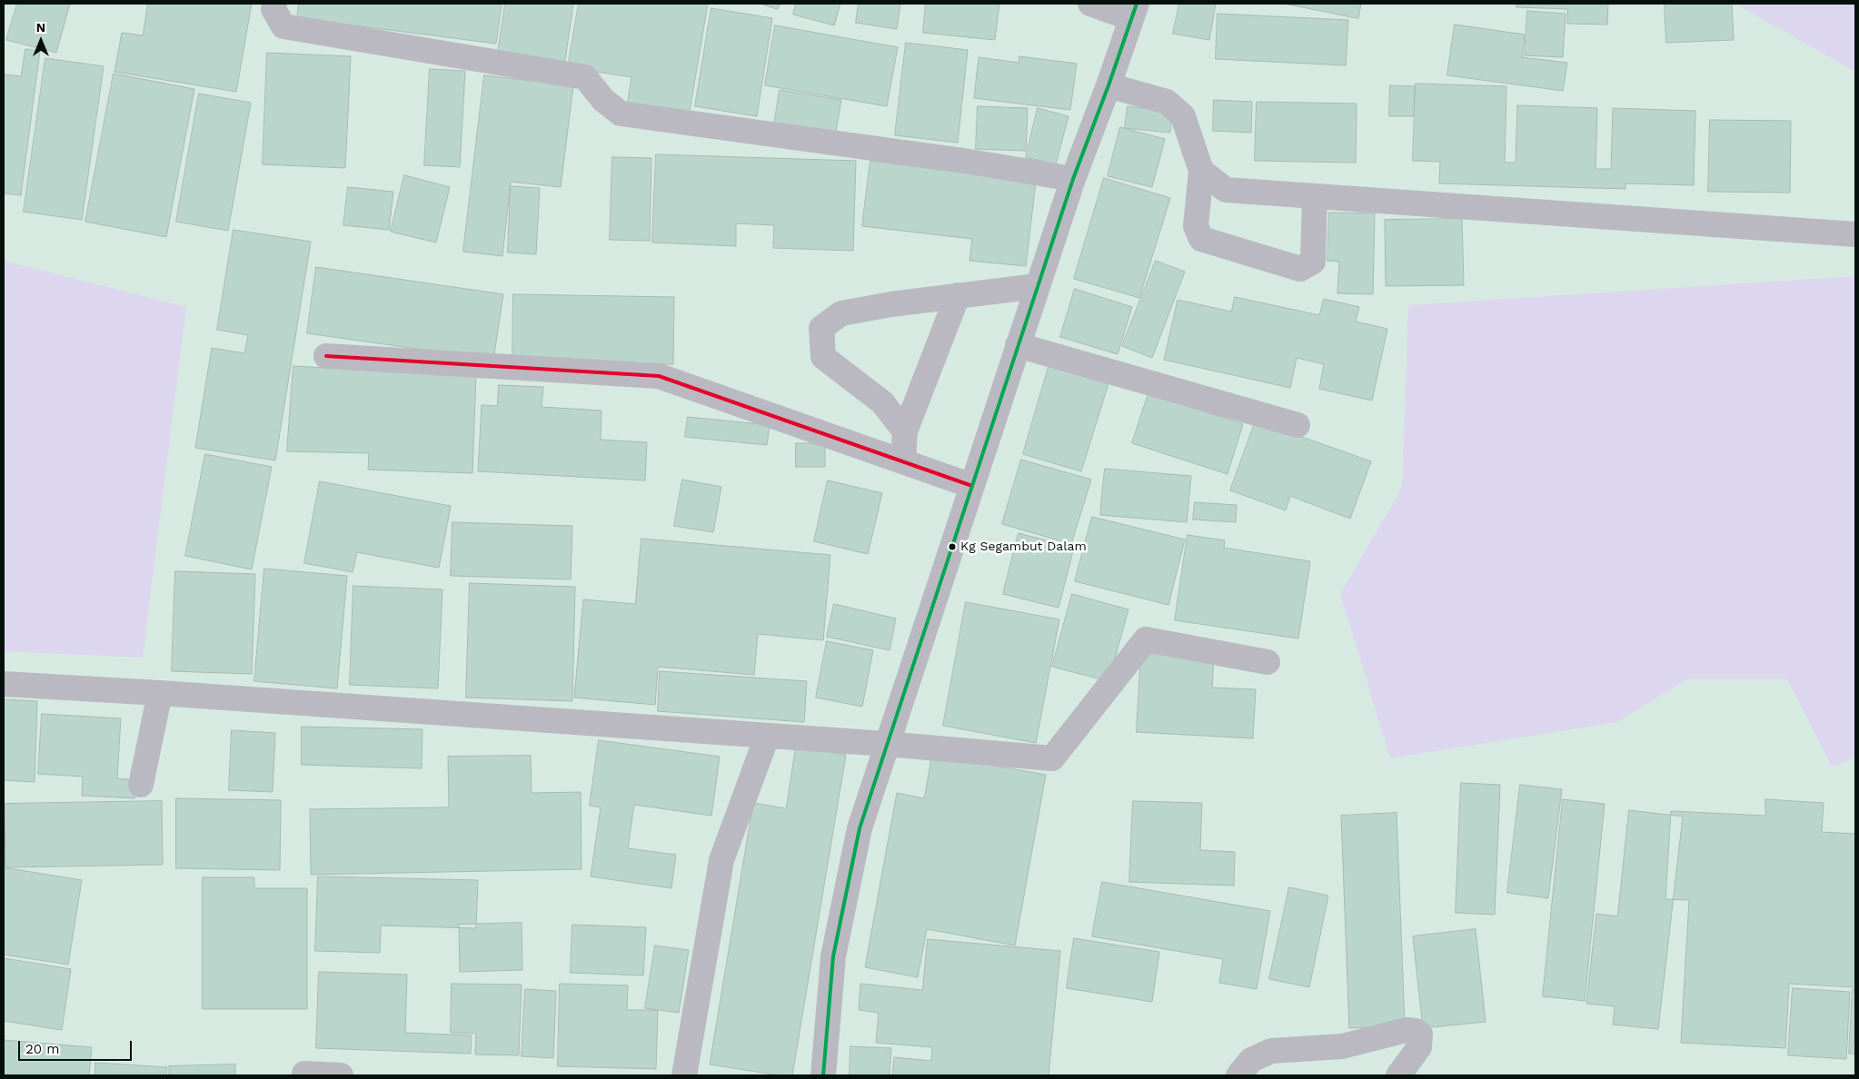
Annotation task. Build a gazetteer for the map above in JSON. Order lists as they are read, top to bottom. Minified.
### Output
{"places":["Kg Segambut Dalam"],"scale_bar":"20 m","north":"top"}
